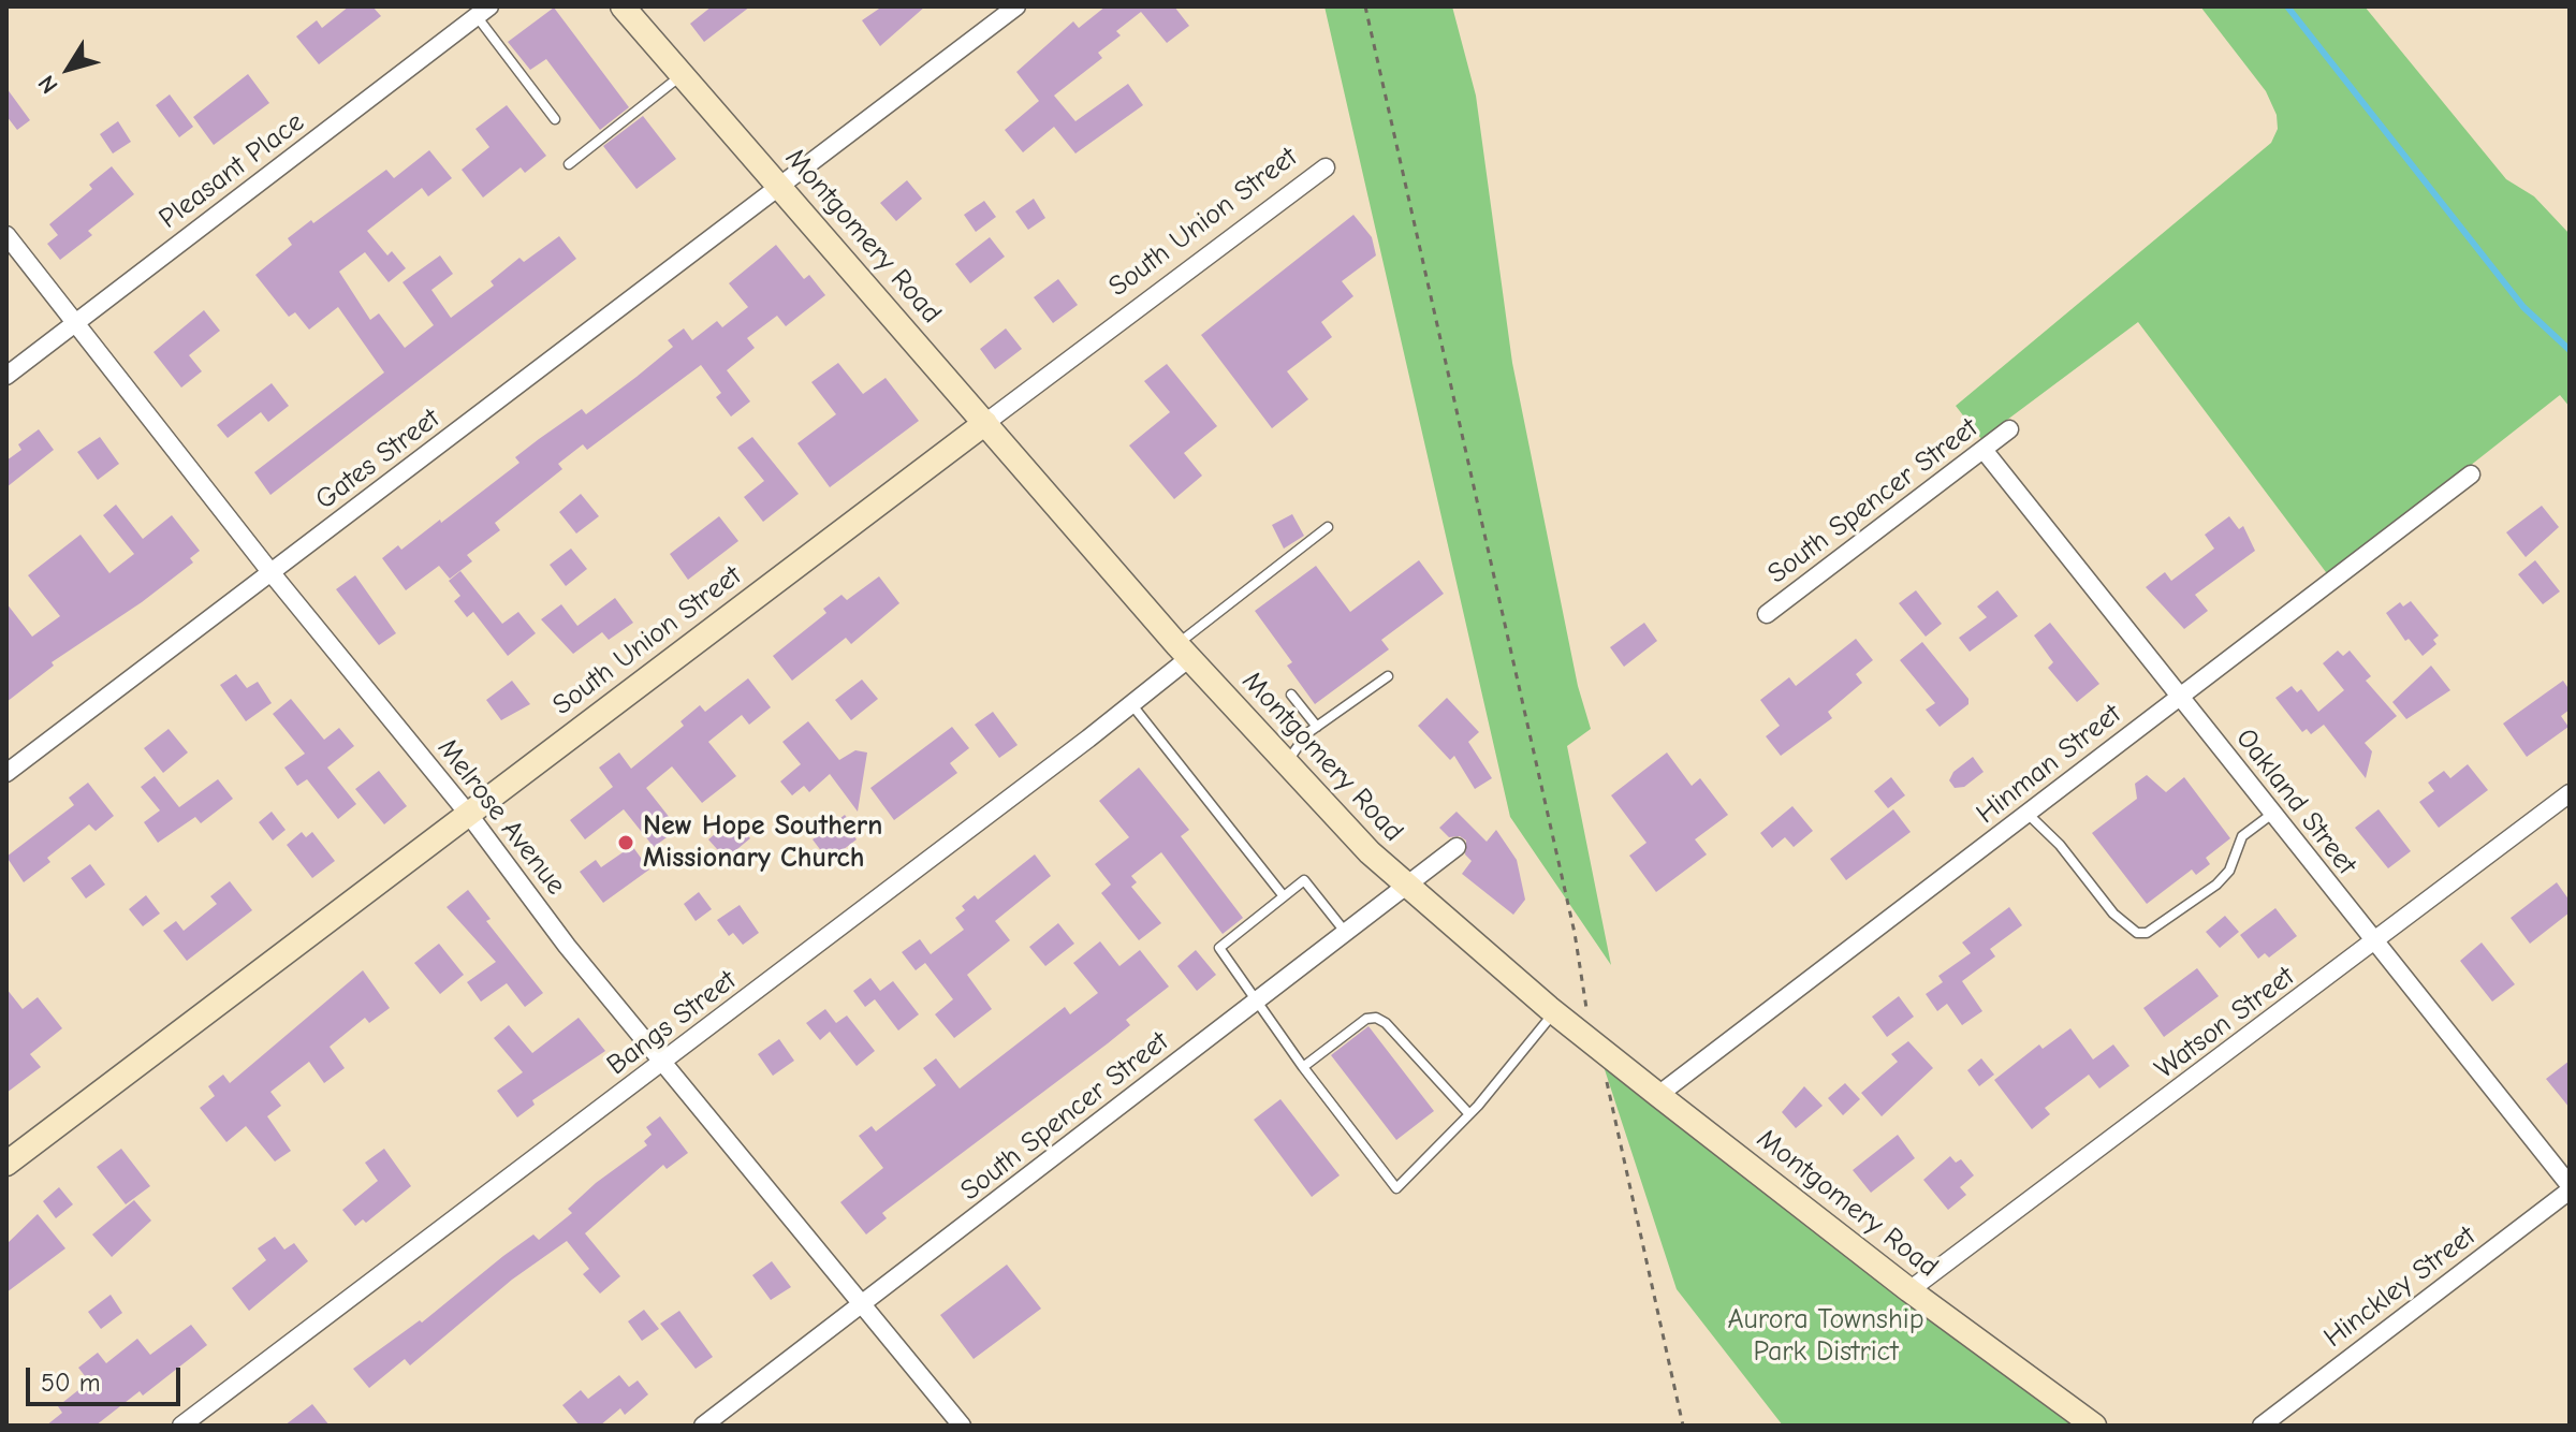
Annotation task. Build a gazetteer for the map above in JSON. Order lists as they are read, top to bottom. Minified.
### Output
{"streets":{"street":["Pleasant Place","South Union Street","Montgomery Road","Gates Street","South Spencer Street","Hinman Street","Oakland Street","Melrose Avenue","Bangs Street","Watson Street","Hinckley Street"]},"crossings":[["Pleasant Place","Melrose Avenue"],["South Union Street","Montgomery Road"],["South Union Street","Melrose Avenue"],["Montgomery Road","Gates Street"],["Montgomery Road","South Spencer Street"],["Montgomery Road","Hinman Street"],["Montgomery Road","Bangs Street"],["Montgomery Road","Watson Street"],["Gates Street","Melrose Avenue"],["South Spencer Street","Oakland Street"],["South Spencer Street","Melrose Avenue"],["Hinman Street","Oakland Street"],["Oakland Street","Watson Street"],["Oakland Street","Hinckley Street"],["Melrose Avenue","Bangs Street"]],"parks":["Aurora Township Park District"],"places":["New Hope Southern Missionary Church"],"scale_bar":"50 m","north":"bottom left"}
